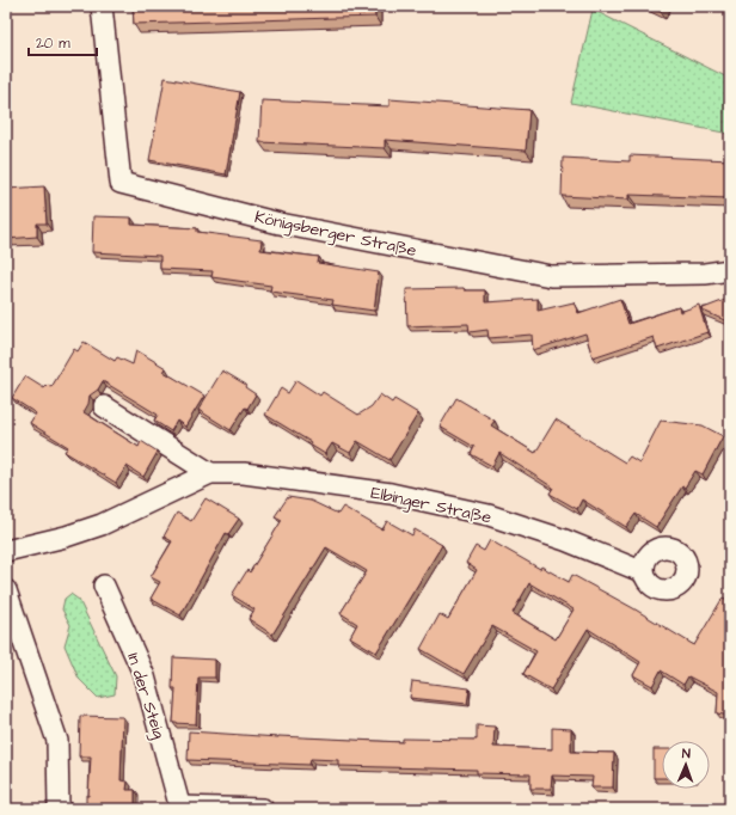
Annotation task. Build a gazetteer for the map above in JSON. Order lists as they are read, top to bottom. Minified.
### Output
{"streets":{"street":["Königsberger Straße","Elbinger Straße","In der Steig"]},"scale_bar":"20 m","north":"top"}
